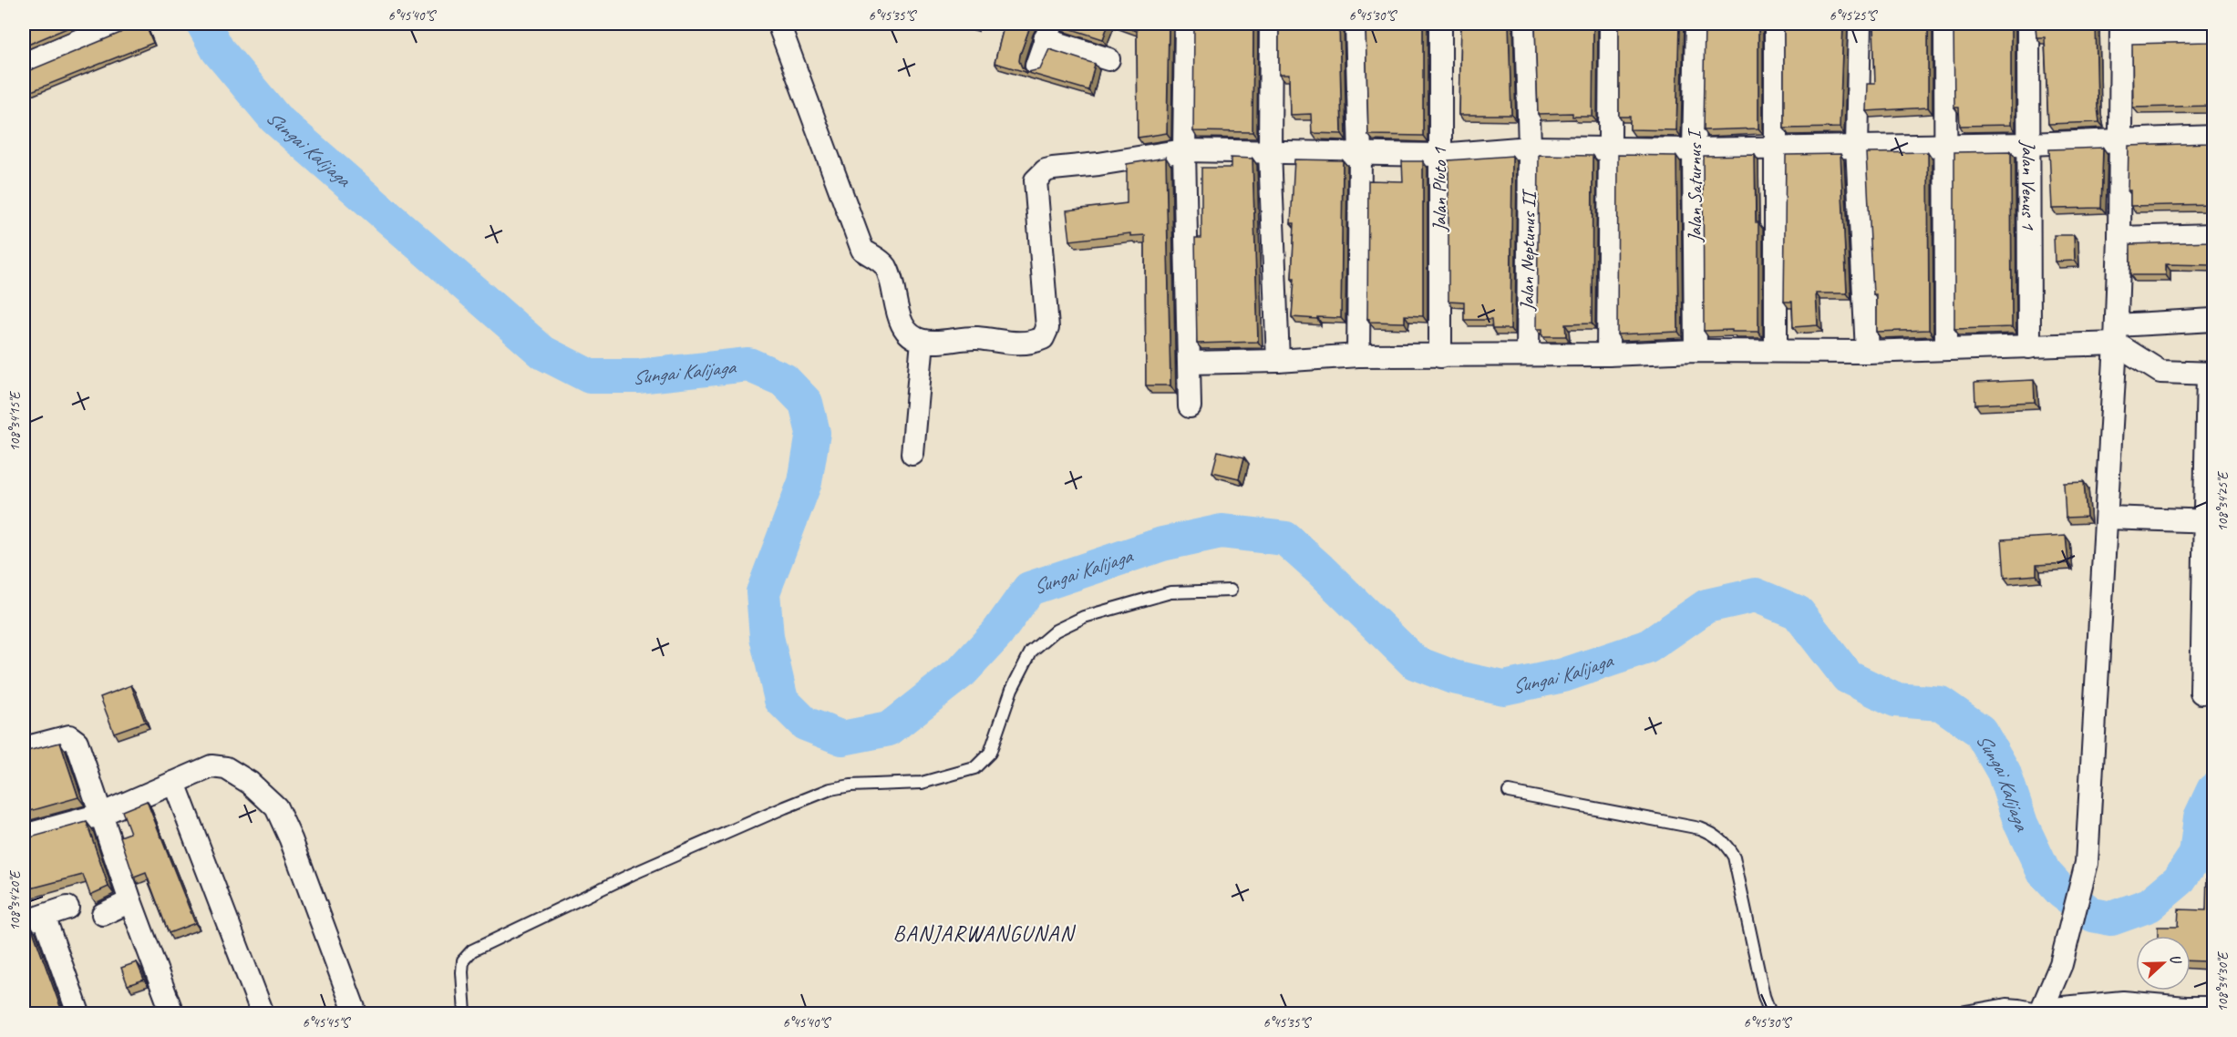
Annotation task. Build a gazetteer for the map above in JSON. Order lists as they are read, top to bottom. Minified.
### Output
{"streets":{"street":["Jalan Venus 1","Jalan Saturnus I","Jalan Pluto 1","Jalan Neptunus II"]},"districts":["BANJARWANGUNAN"],"water":["Sungai Kalijaga"],"north":"right","coordinates":["6°45'40\"S","6°45'35\"S","6°45'30\"S","6°45'25\"S","108°34'15\"E","108°34'25\"E","108°34'20\"E","108°34'30\"E","6°45'45\"S"]}
